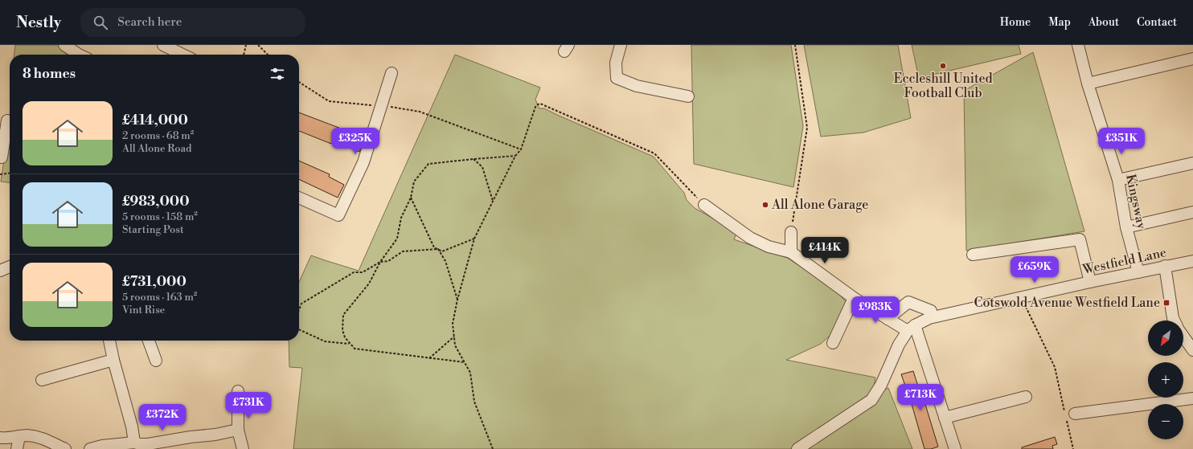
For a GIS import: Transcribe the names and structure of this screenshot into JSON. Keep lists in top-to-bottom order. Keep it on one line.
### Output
{"streets":{"street":["Kingsway","Westfield Lane"]},"crossings":[["Kingsway","Westfield Lane"]],"places":{"other":["Eccleshill United Football Club","All Alone Garage"],"transit":["Cotswold Avenue Westfield Lane"]},"north":"bottom left","page":{"header":"Nestly","search":"Search here","nav":["Home","Map","About","Contact"],"heading":"8 homes","list":[{"name":"£414,000","note":"2 rooms · 68 m² · All Alone Road"},{"name":"£983,000","note":"5 rooms · 158 m² · Starting Post"},{"name":"£731,000","note":"5 rooms · 163 m² · Vint Rise"}],"price":["£325K","£351K","£414K","£659K","£983K","£713K","£731K","£372K"],"map_buttons":["+","−"]}}
